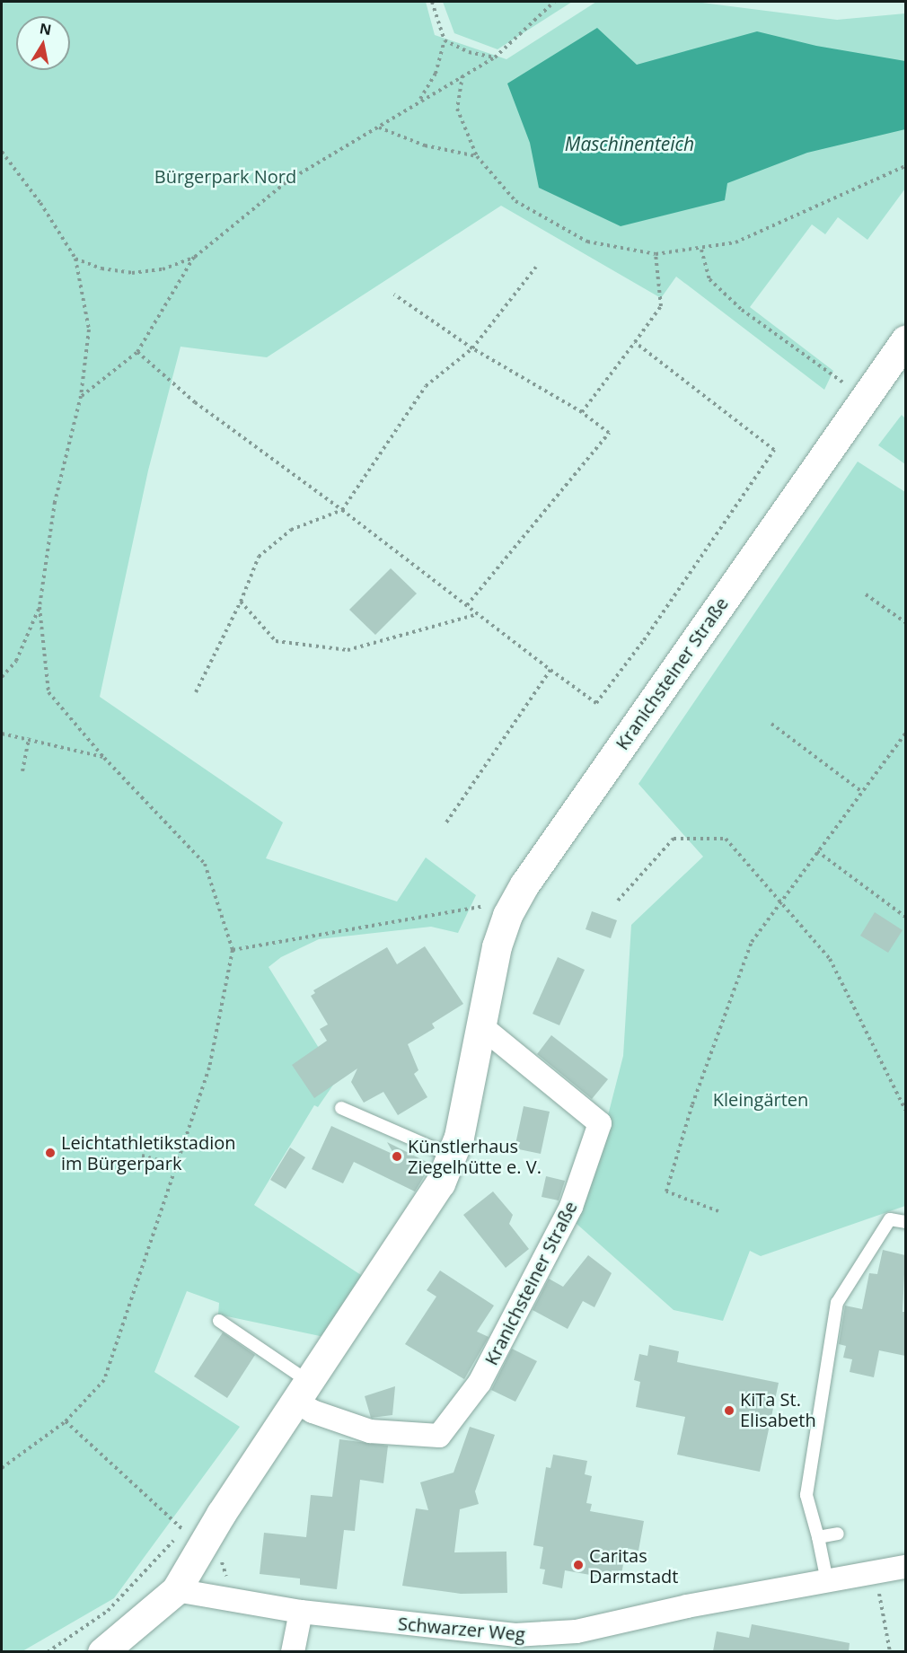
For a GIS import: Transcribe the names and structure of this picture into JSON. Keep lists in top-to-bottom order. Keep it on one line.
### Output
{"streets":{"main road":["Kranichsteiner Straße"],"street":["Schwarzer Weg"]},"crossings":[["Kranichsteiner Straße","Schwarzer Weg"]],"water":["Maschinenteich"],"parks":["Bürgerpark Nord","Kleingärten"],"places":["Leichtathletikstadion im Bürgerpark","Künstlerhaus Ziegelhütte e. V.","KiTa St. Elisabeth","Caritas Darmstadt"],"north":"top"}
